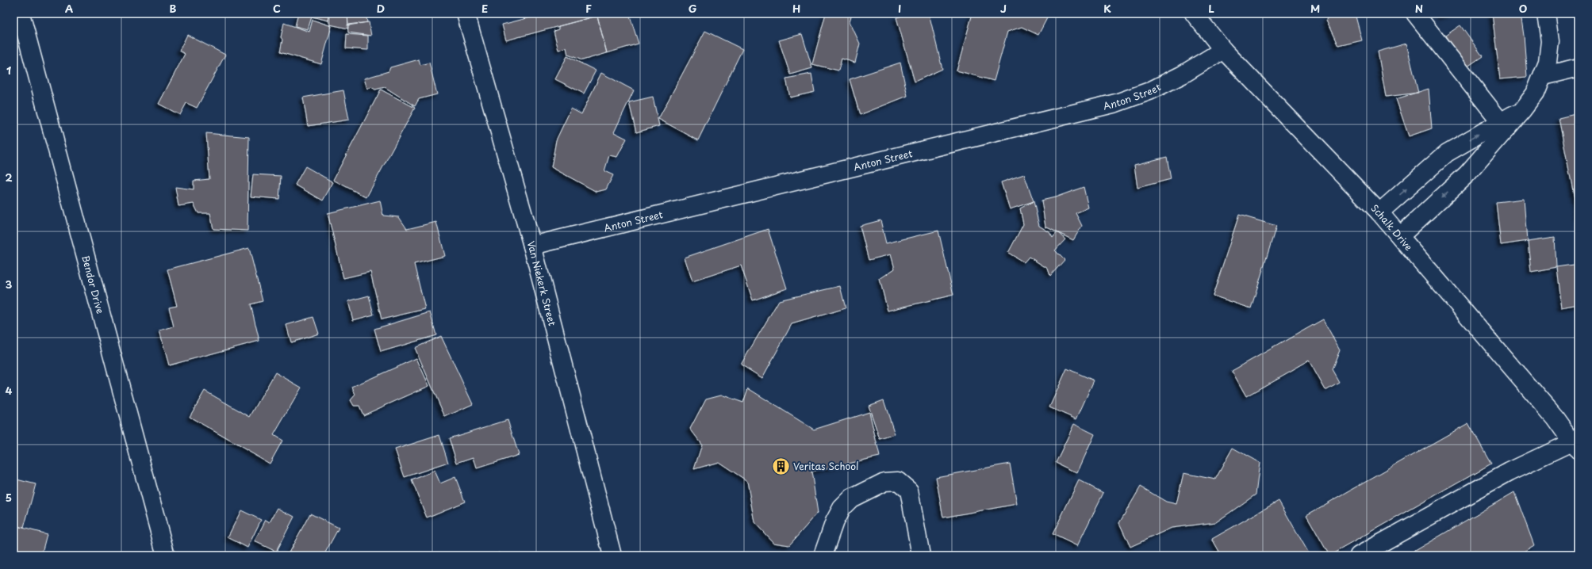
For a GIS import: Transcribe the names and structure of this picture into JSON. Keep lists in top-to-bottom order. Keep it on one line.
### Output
{"streets":{"street":["Anton Street","Schalk Drive","Van Niekerk Street","Bendor Drive"]},"crossings":[["Anton Street","Schalk Drive"],["Anton Street","Van Niekerk Street"]],"places":{"building":["Veritas School"]},"grid":{"columns":["A","B","C","D","E","F","G","H","I","J","K","L","M","N","O"],"rows":["1","2","3","4","5"]}}
